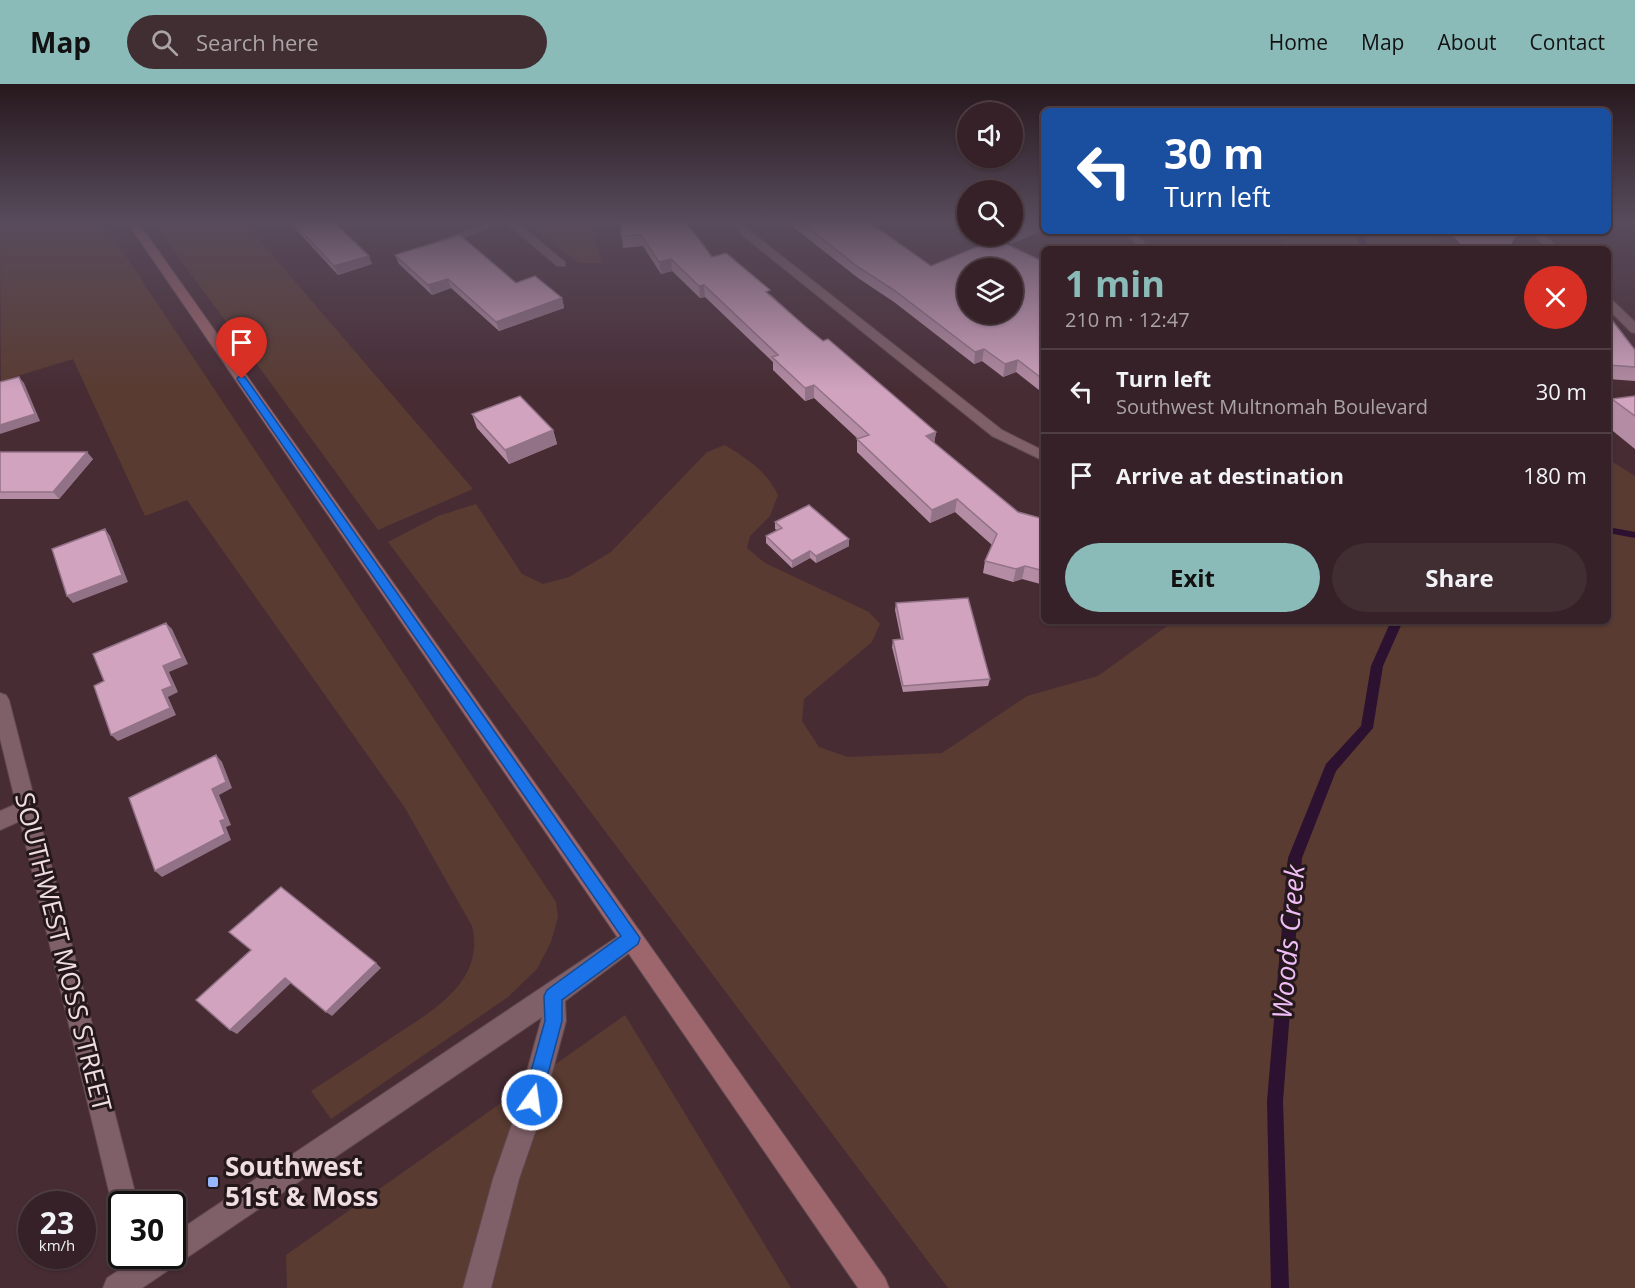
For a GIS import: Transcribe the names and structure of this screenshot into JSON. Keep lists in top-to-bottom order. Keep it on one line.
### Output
{"streets":{"street":["SOUTHWEST MOSS STREET"]},"water":["Woods Creek"],"places":{"transit":["Southwest 51st & Moss"]},"page":{"header":"Map","search":"Search here","nav":["Home","Map","About","Contact"],"turn":["30 m","Turn left"],"heading":["1 min","210 m · 12:47"],"list":[{"name":"Turn left","note":"Southwest Multnomah Boulevard","value":"30 m"},{"name":"Arrive at destination","value":"180 m"}],"buttons":["Exit","Share"],"speed":"23 km/h","limit":"30"}}
